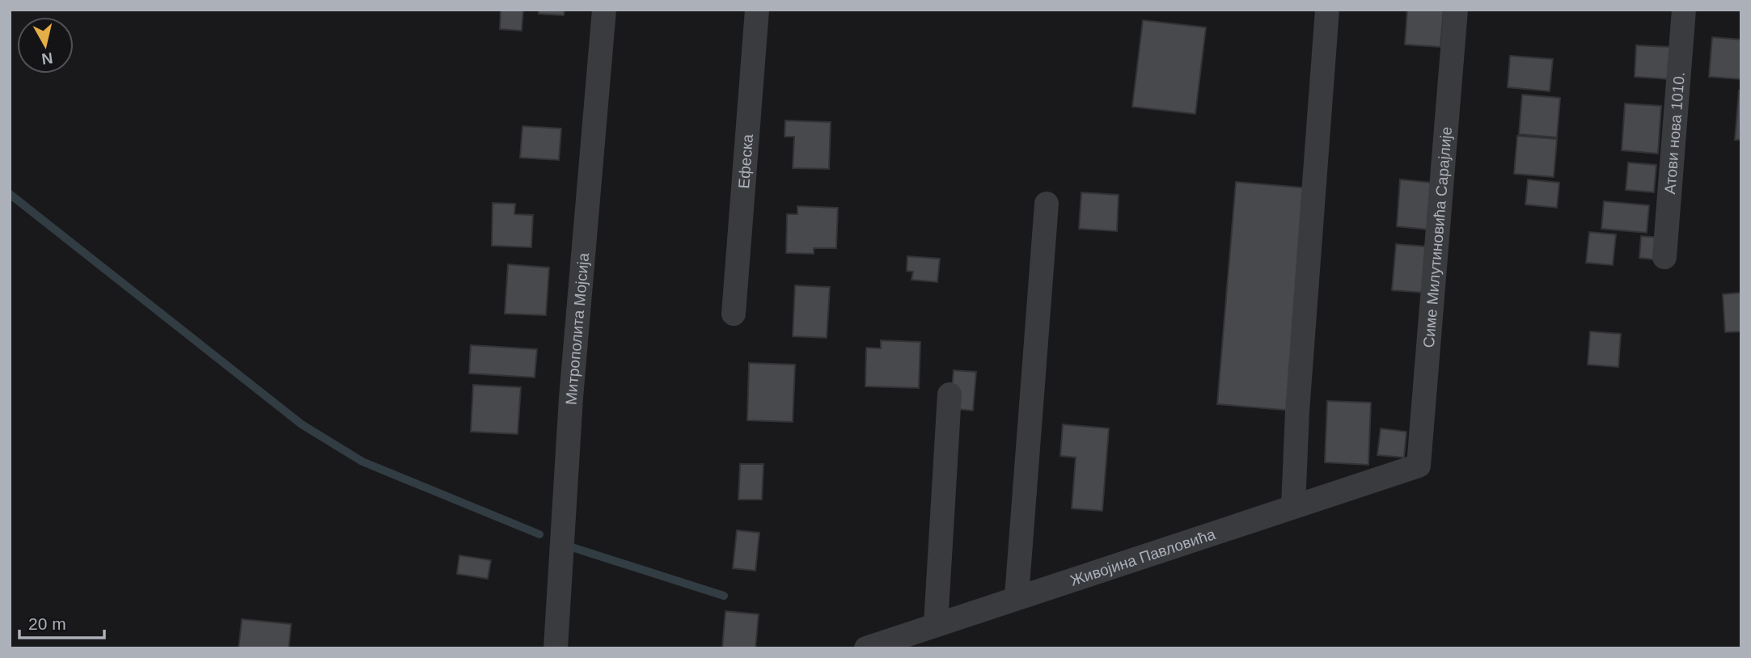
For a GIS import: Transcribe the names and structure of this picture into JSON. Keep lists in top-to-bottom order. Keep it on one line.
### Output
{"streets":{"street":["Атови нова 1010.","Ефеска","Симе Милутиновића Сарајлије","Митрополита Мојсија","Живојина Павловића"]},"crossings":[["Симе Милутиновића Сарајлије","Живојина Павловића"]],"scale_bar":"20 m","north":"bottom"}
